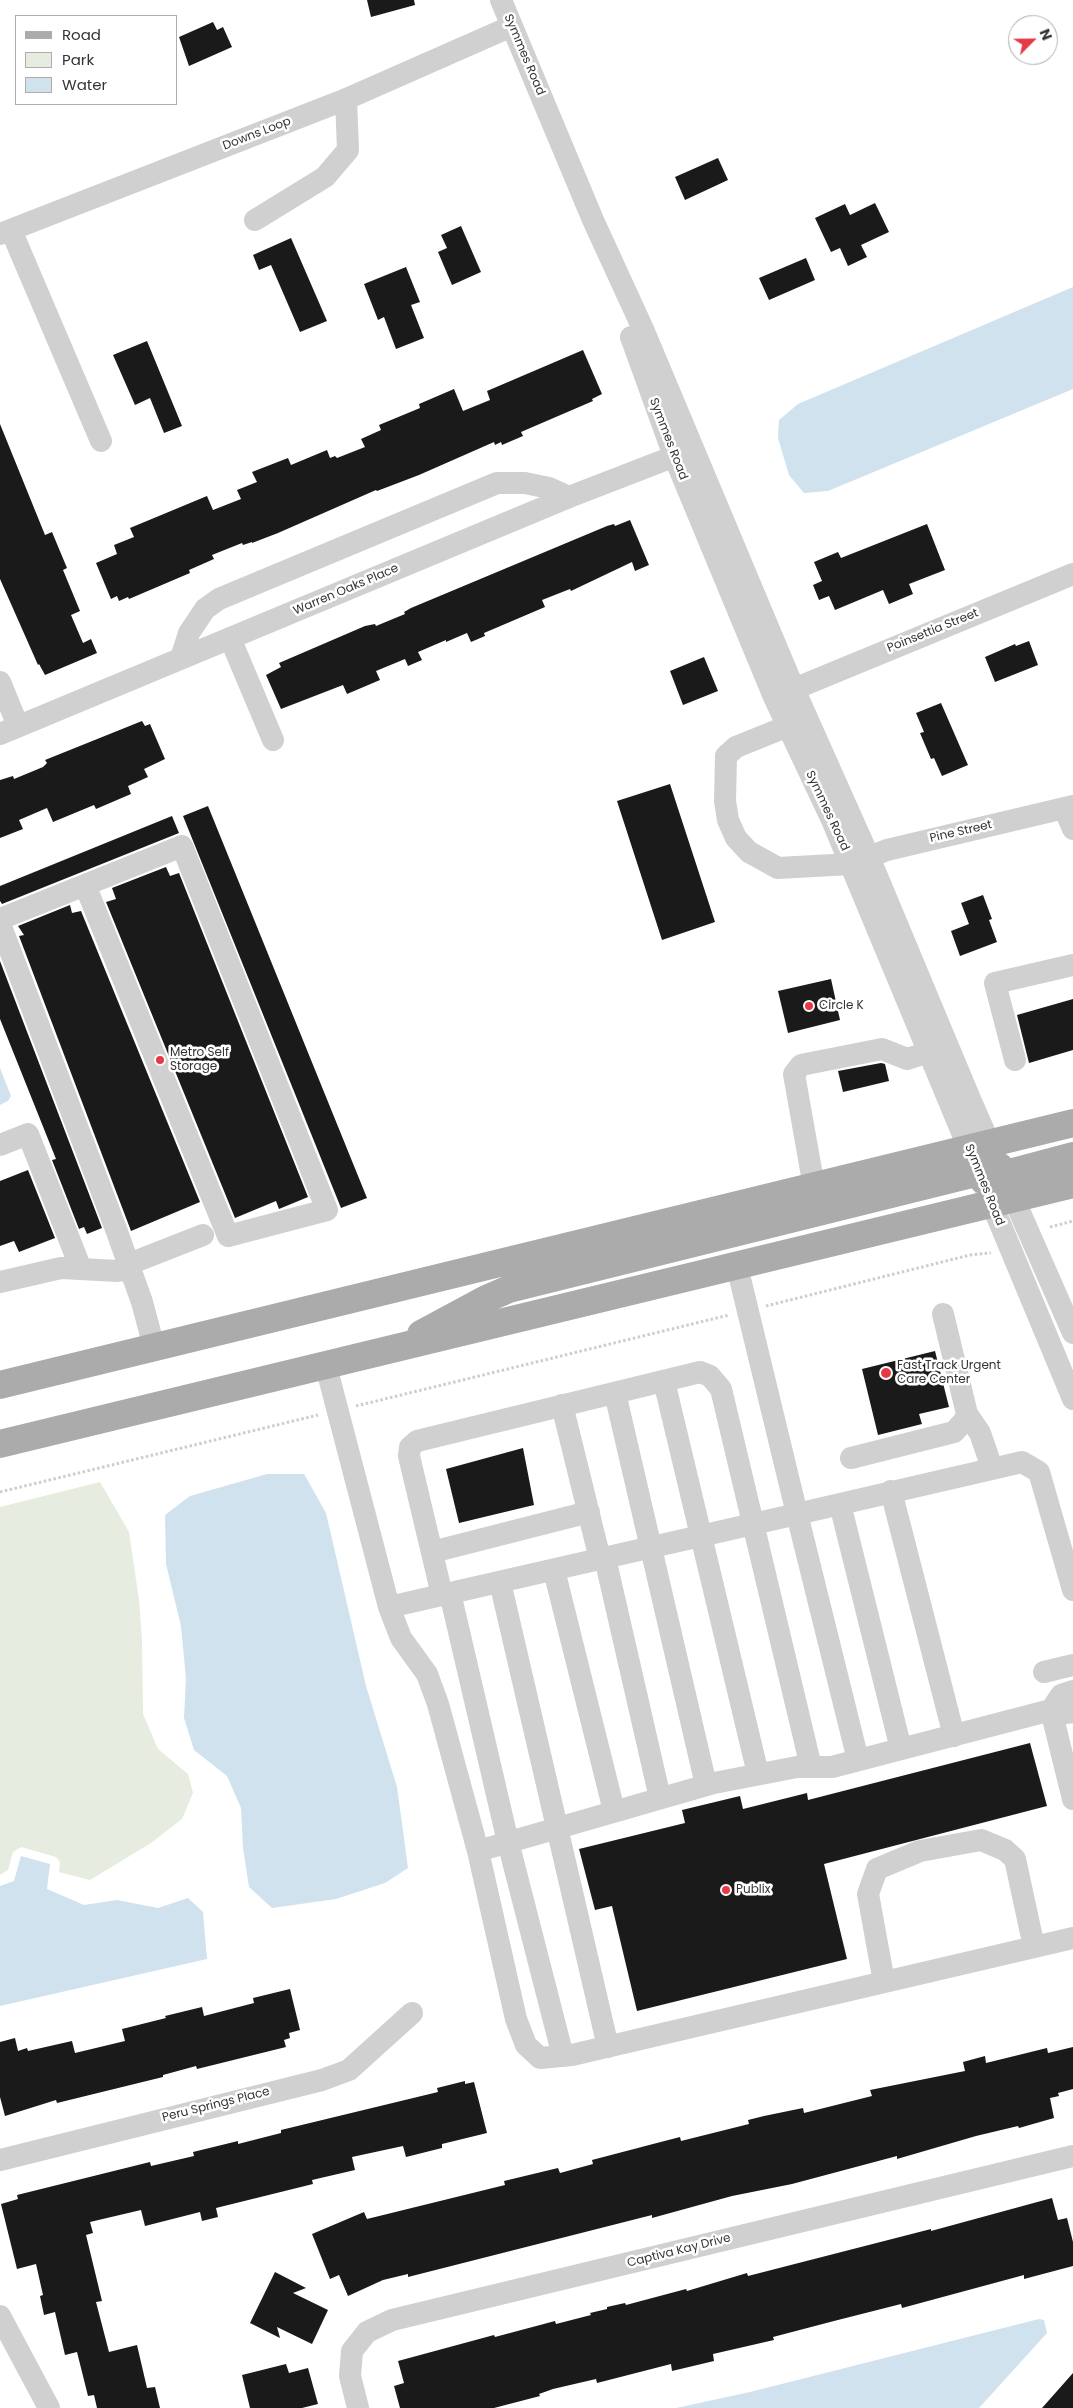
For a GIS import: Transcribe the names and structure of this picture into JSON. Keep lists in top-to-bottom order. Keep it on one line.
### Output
{"streets":{"street":["Symmes Road","Downs Loop","Warren Oaks Place","Poinsettia Street","Pine Street","Peru Springs Place","Captiva Kay Drive"]},"crossings":[["Symmes Road","Downs Loop"],["Symmes Road","Warren Oaks Place"],["Symmes Road","Poinsettia Street"],["Symmes Road","Pine Street"]],"places":["Circle K","Metro Self Storage","Fast Track Urgent Care Center","Publix"],"legend":["Road","Park","Water"],"north":"top right"}
